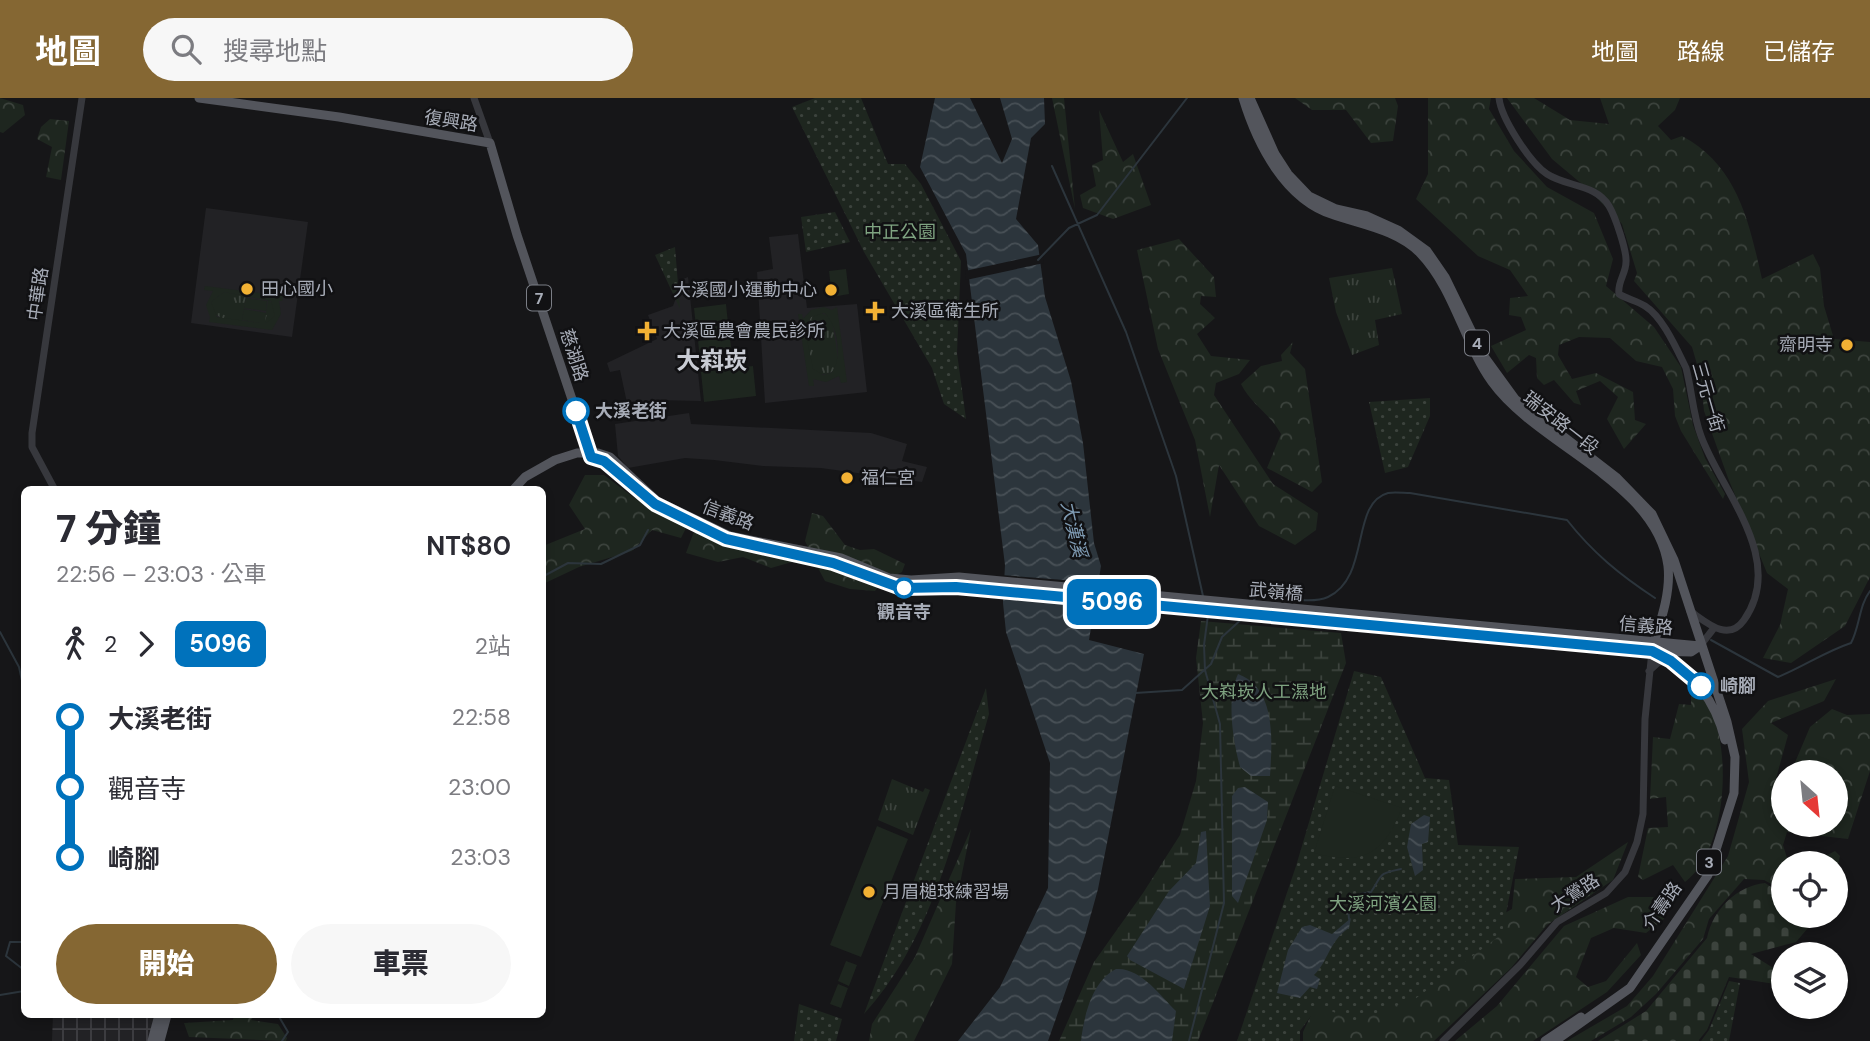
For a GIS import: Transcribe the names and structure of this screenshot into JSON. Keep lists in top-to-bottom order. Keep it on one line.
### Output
{"streets":{"main road":["復興路","7","4","慈湖路","瑞安路一段","信義路","武嶺橋","3","介壽路"],"street":["中華路","三元一街","大鶯路"]},"crossings":[["復興路","慈湖路"],["慈湖路","信義路"],["瑞安路一段","信義路"],["瑞安路一段","大鶯路"],["瑞安路一段","介壽路"],["信義路","武嶺橋"],["信義路","大鶯路"],["信義路","介壽路"],["大鶯路","介壽路"]],"districts":["大嵙崁"],"water":["大漢溪"],"parks":["中正公園","大嵙崁人工濕地","大溪河濱公園"],"places":{"other":["田心國小","大溪國小運動中心","齋明寺","大溪老街","福仁宮","觀音寺","崎腳","月眉槌球練習場"],"health":["大溪區衛生所","大溪區農會農民診所"]},"lines":["bus line 5096"],"north":"bottom right","page":{"header":"地圖","search":"搜尋地點","nav":["地圖","路線","已儲存"],"on_map":"5096","heading":["7 分鐘","22:56 – 23:03 · 公車","NT$80"],"legs":["2","5096","2站"],"list":[{"name":"大溪老街","value":"22:58"},{"name":"觀音寺","value":"23:00"},{"name":"崎腳","value":"23:03"}],"buttons":["開始","車票"]}}
